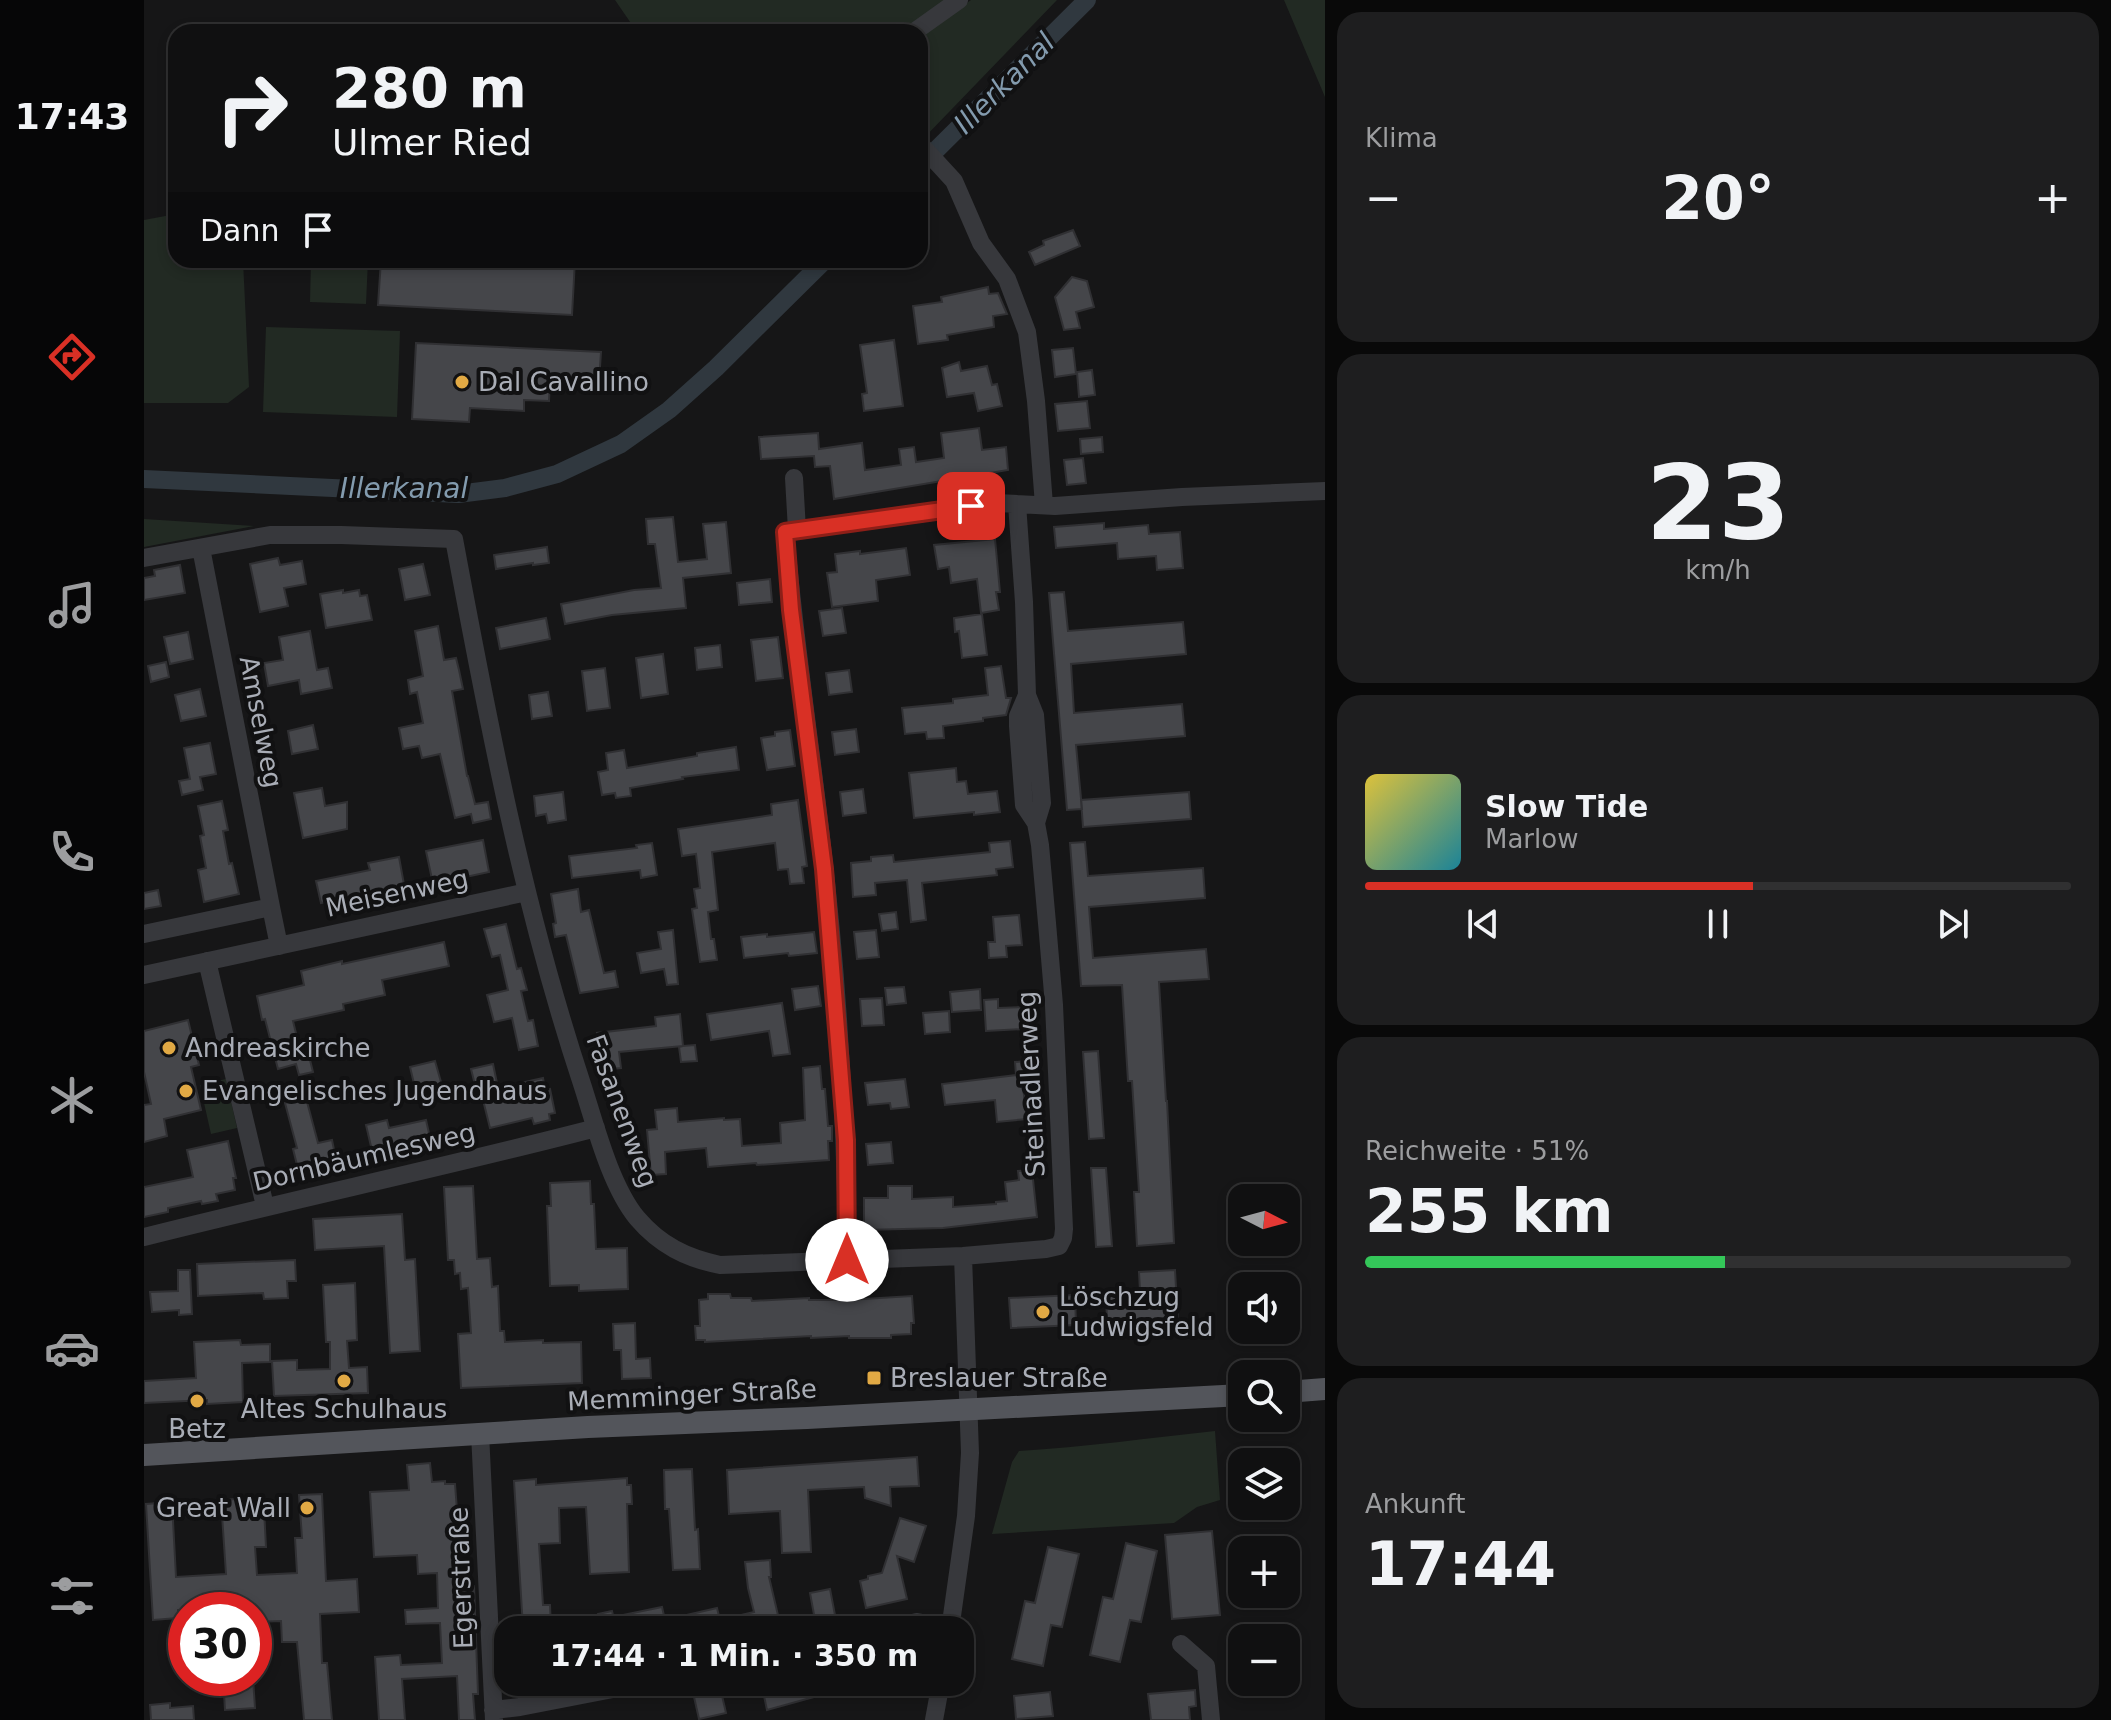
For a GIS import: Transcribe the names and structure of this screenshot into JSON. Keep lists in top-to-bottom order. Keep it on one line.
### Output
{"streets":{"main road":["Memminger Straße"],"street":["Amselweg","Meisenweg","Steinadlerweg","Fasanenweg","Dornbäumlesweg","Egerstraße"]},"crossings":[["Amselweg","Fasanenweg"],["Meisenweg","Fasanenweg"],["Steinadlerweg","Fasanenweg"],["Fasanenweg","Dornbäumlesweg"],["Memminger Straße","Egerstraße"]],"water":["Illerkanal"],"places":{"other":["Dal Cavallino","Andreaskirche","Evangelisches Jugendhaus","Löschzug Ludwigsfeld","Altes Schulhaus","Betz","Great Wall"],"transit":["Breslauer Straße"]},"north":"right","page":{"tabs":"17:43","tile":["Klima",["23","km/h"],["Reichweite · 51%","255 km"],["Ankunft","17:44"]],"turn":["280 m","Ulmer Ried"],"heat":["−","20°","+"],"then":"Dann","song":["Slow Tide","Marlow"],"map_buttons":["+","−"],"limit":"30","trip":"17:44 · 1 Min. · 350 m"}}
